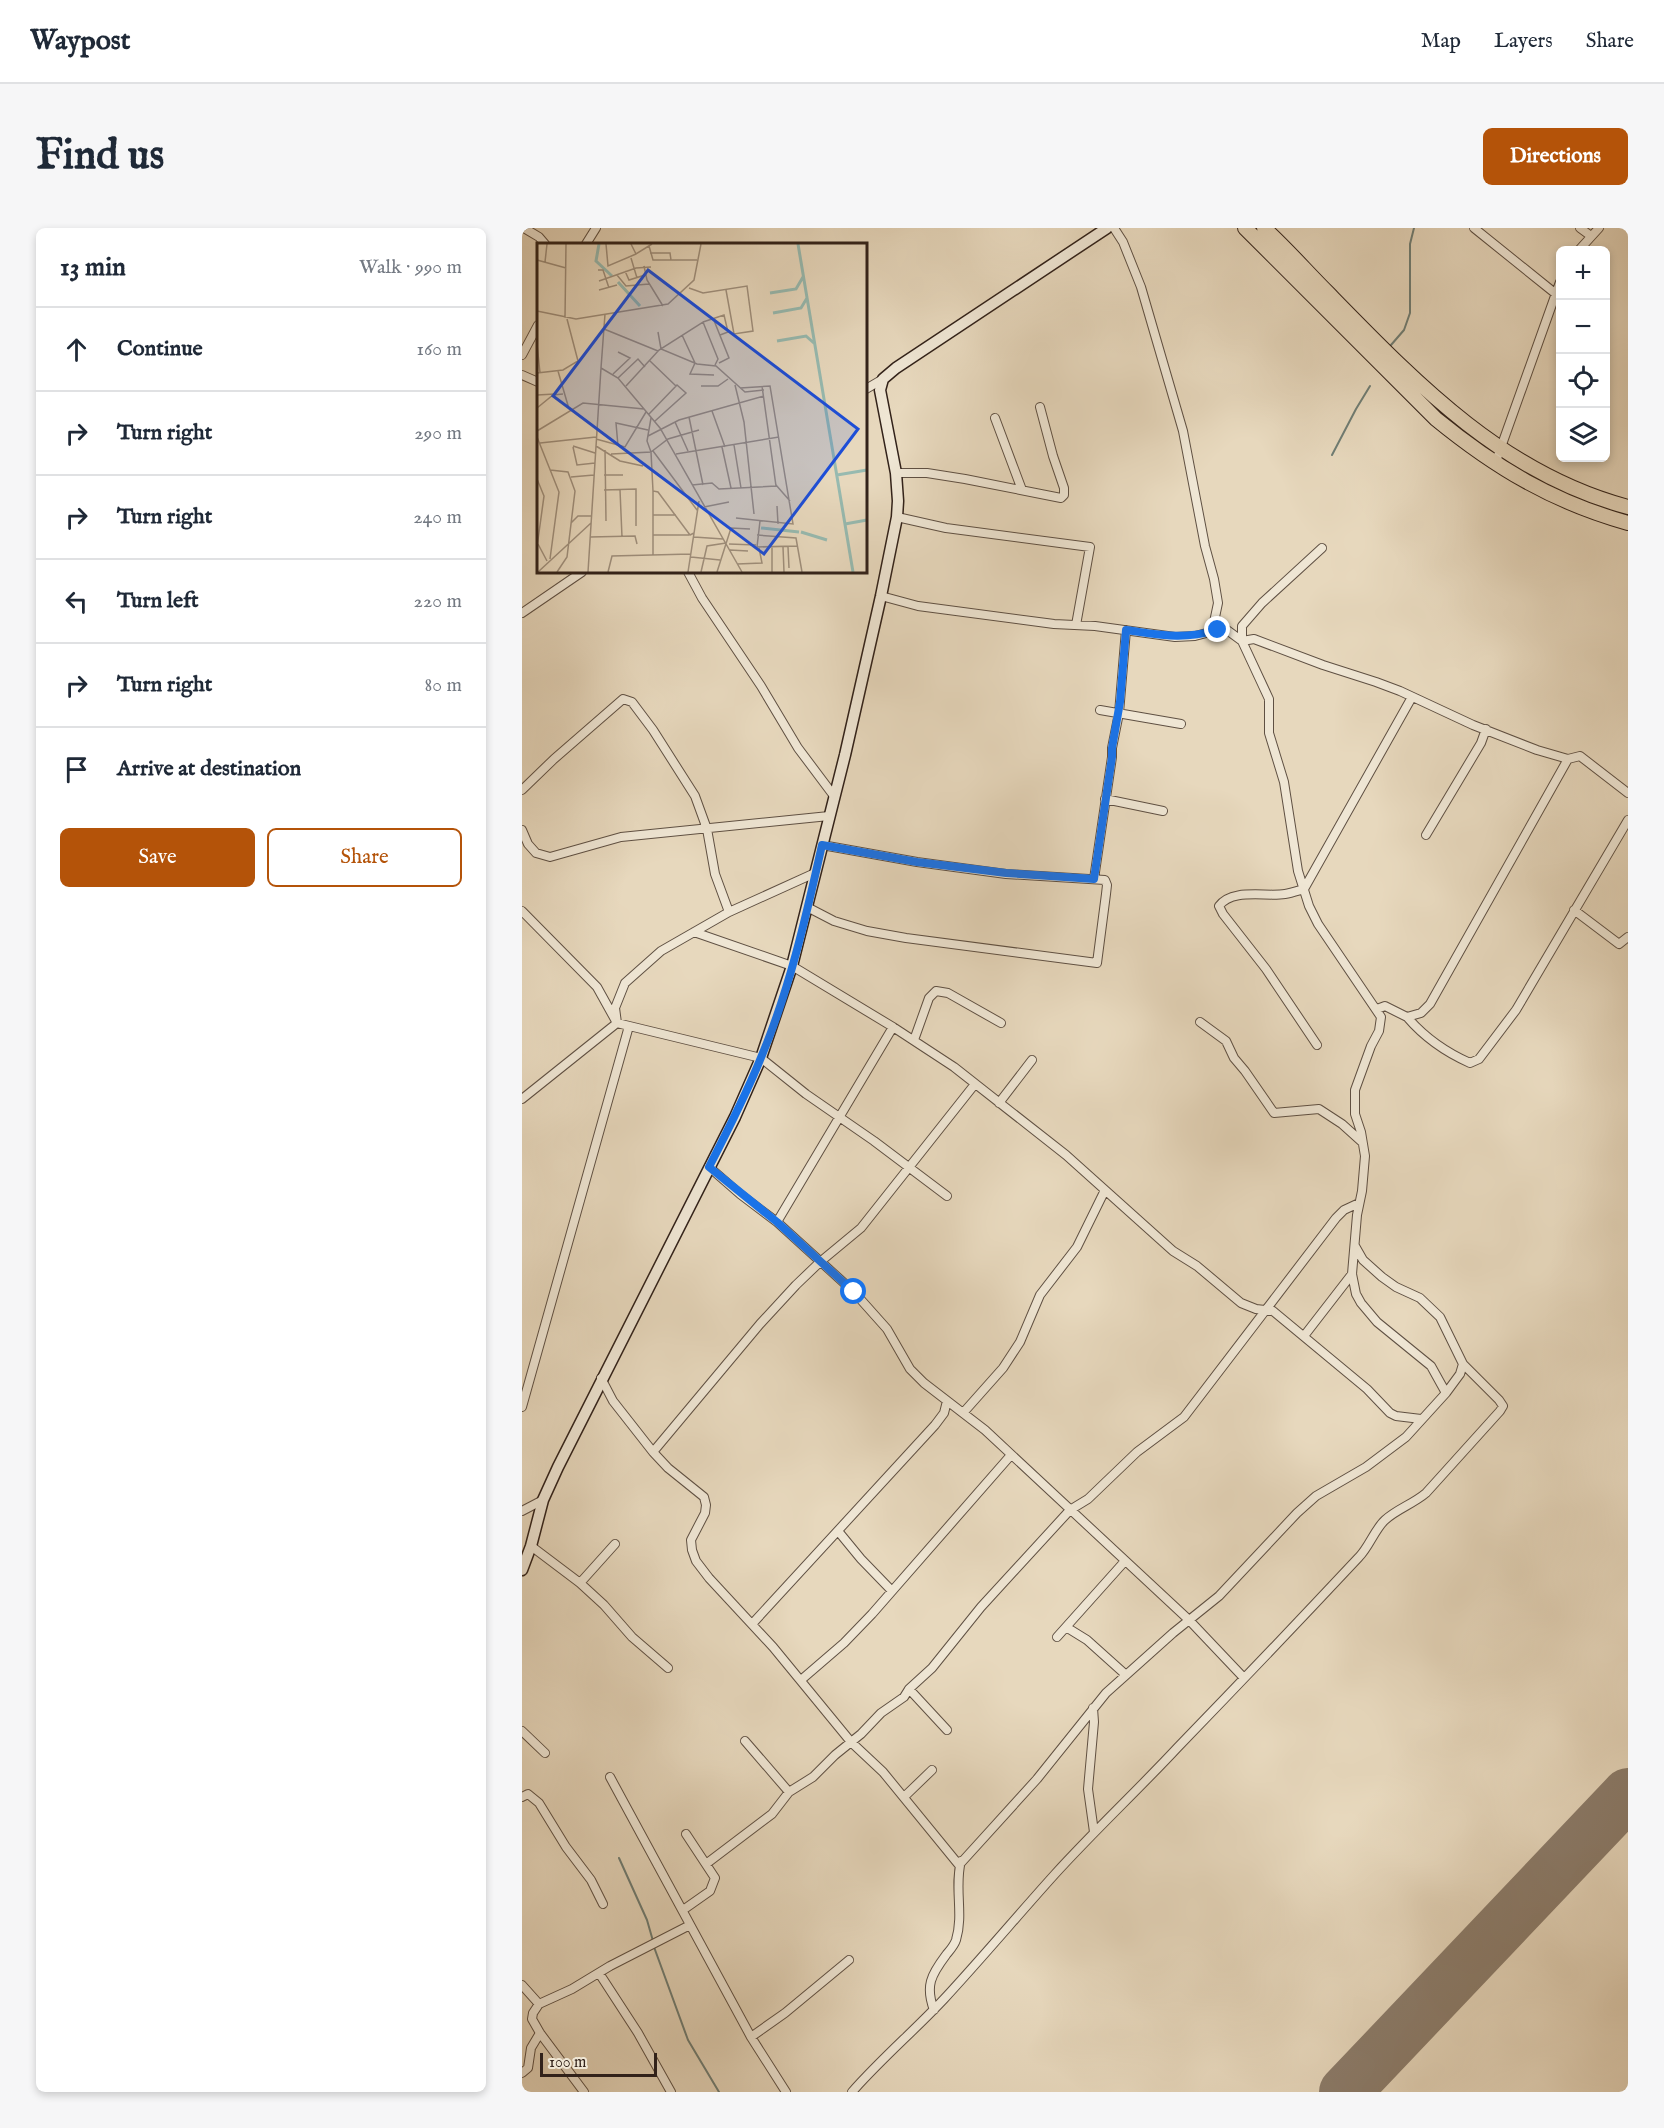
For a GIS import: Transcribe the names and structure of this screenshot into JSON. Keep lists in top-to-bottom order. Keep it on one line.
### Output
{"scale_bar":"100 m","page":{"header":"Waypost","nav":["Map","Layers","Share"],"buttons":["Directions",["Save","Share"]],"title":"Find us","heading":["13 min","Walk · 990 m"],"map_buttons":["+","−"],"list":[["Continue","160 m"],["Turn right","290 m"],["Turn right","240 m"],["Turn left","220 m"],["Turn right","80 m"],"Arrive at destination"],"scale":"100 m"}}
